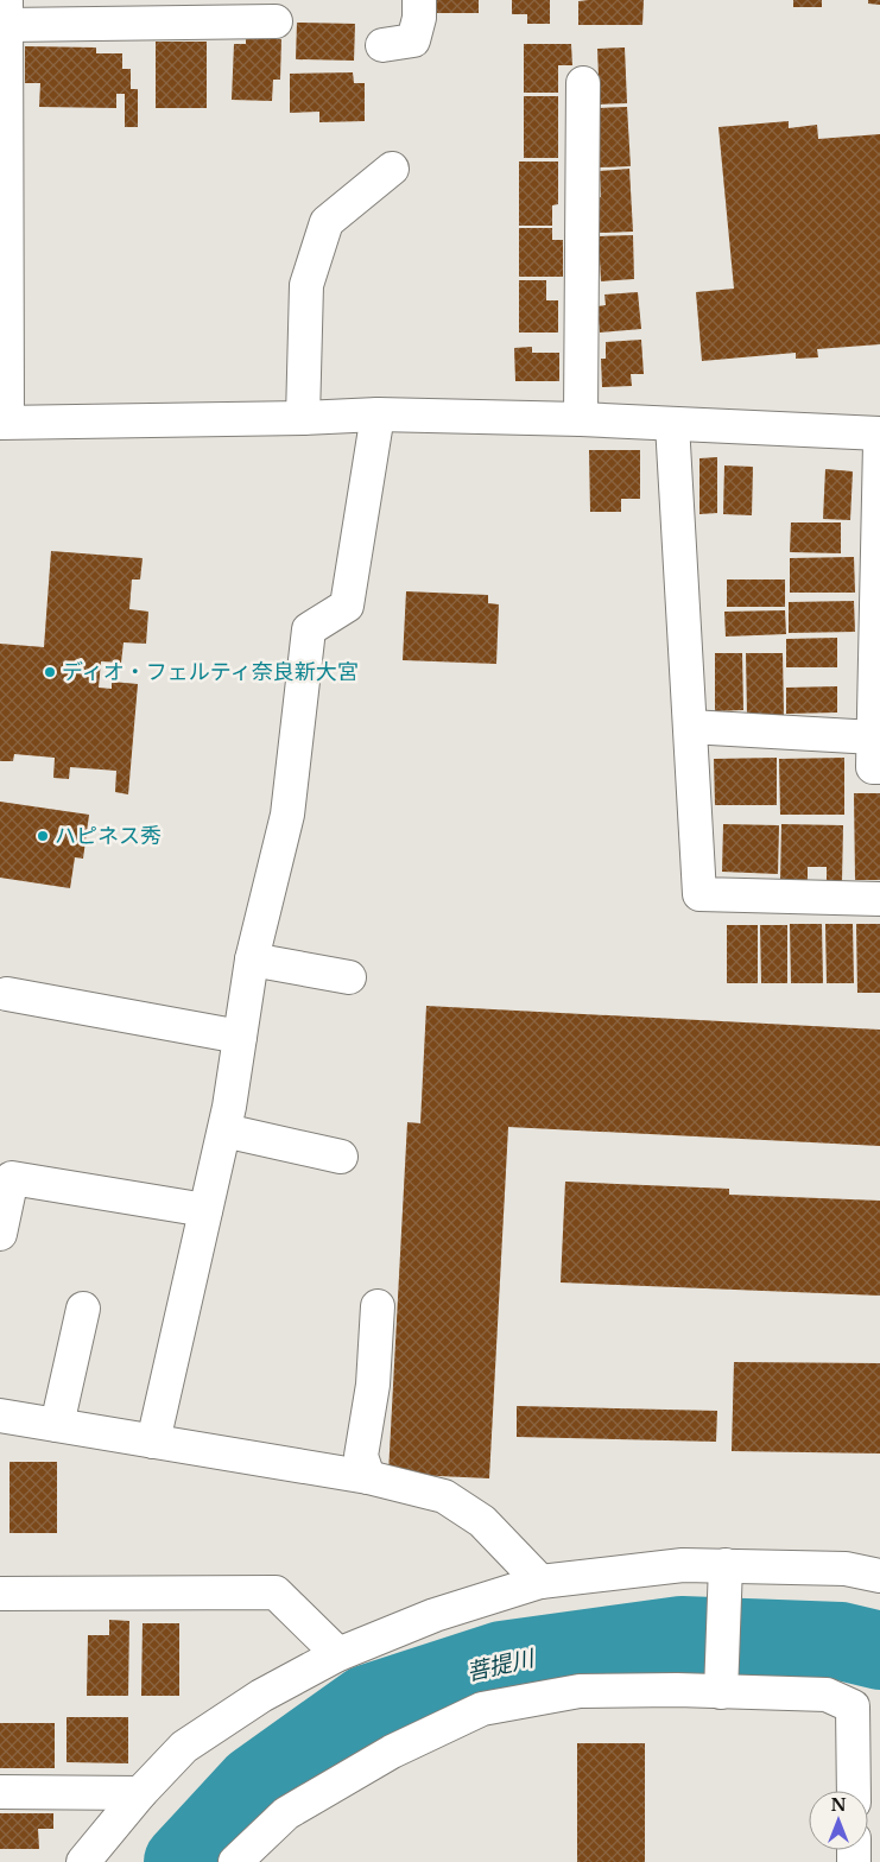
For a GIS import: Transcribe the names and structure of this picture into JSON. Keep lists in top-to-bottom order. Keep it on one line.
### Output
{"water":["菩提川"],"places":["ディオ・フェルティ奈良新大宮","ハピネス秀"],"north":"top"}
